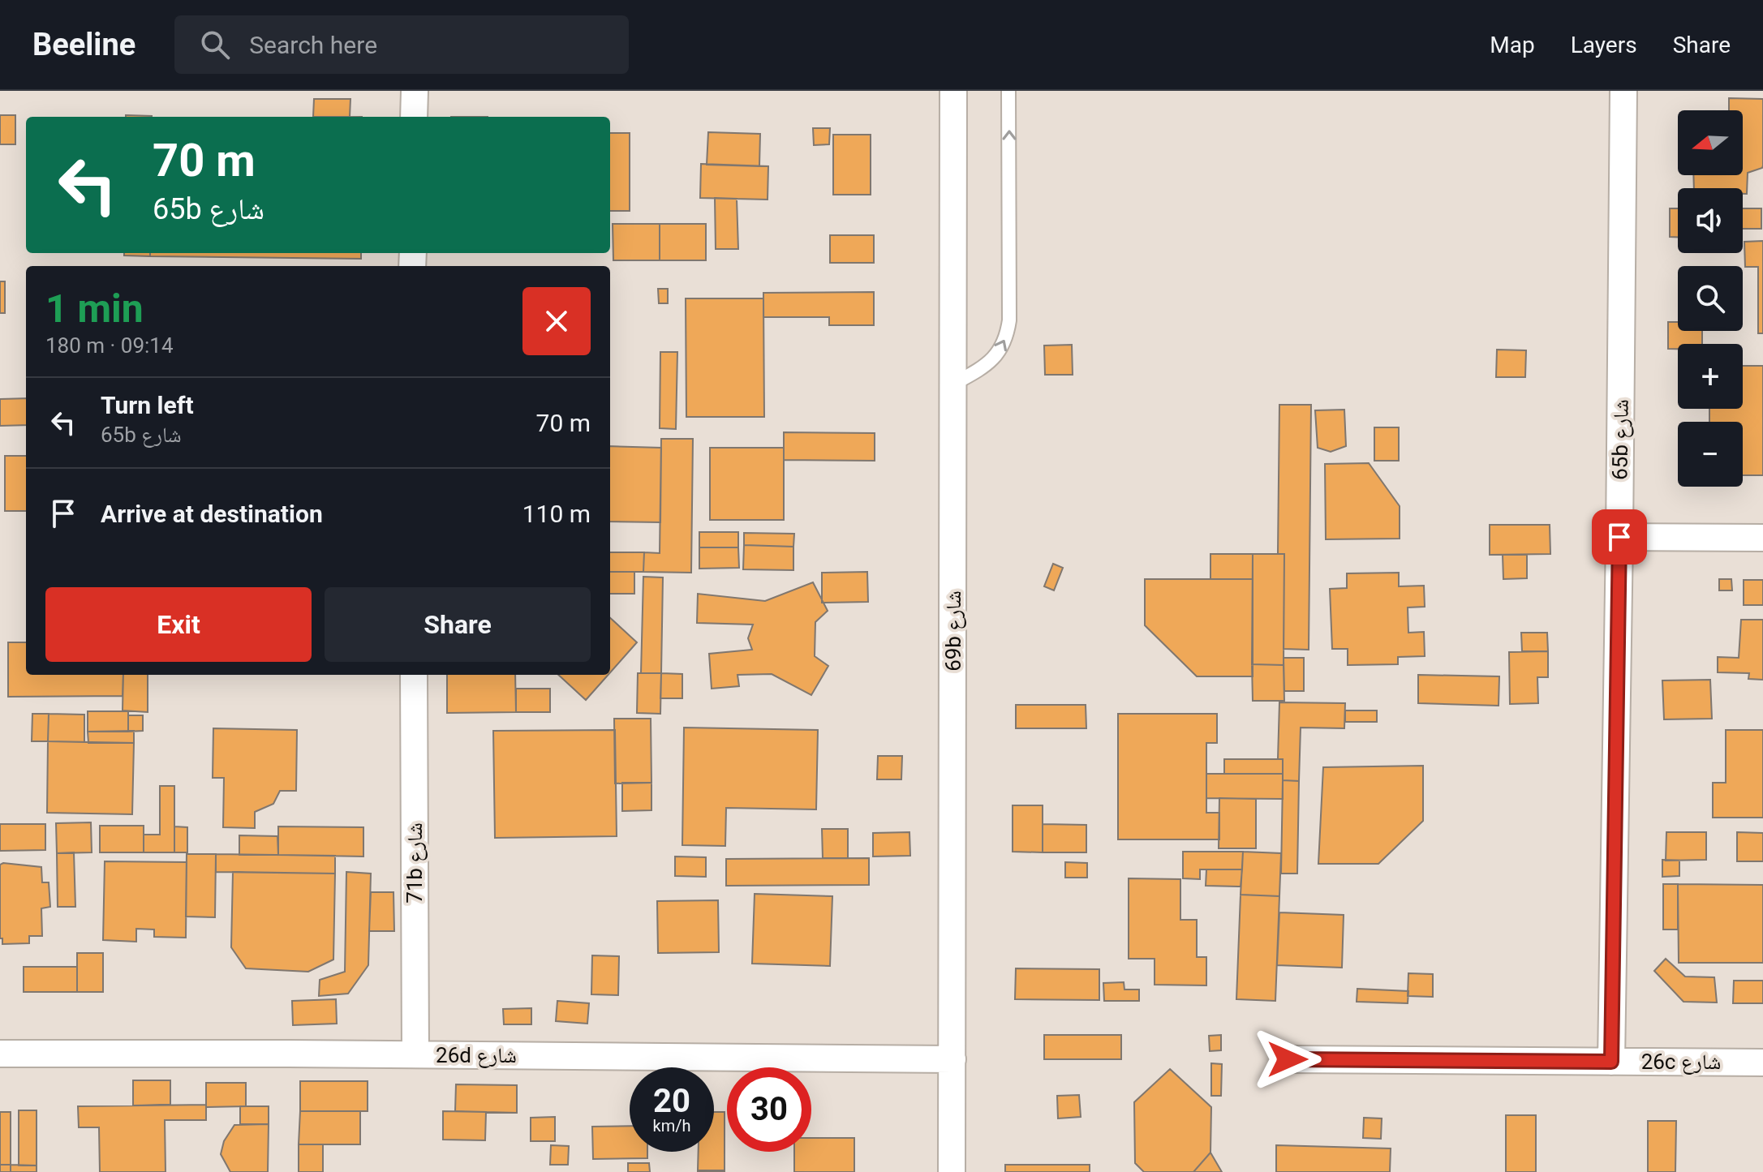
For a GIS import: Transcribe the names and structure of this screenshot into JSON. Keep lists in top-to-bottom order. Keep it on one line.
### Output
{"streets":{"street":["65b شارع","69b شارع","71b شارع","26d شارع","26c شارع"]},"crossings":[["65b شارع","26c شارع"],["69b شارع","26d شارع"],["71b شارع","26d شارع"]],"north":"left","page":{"header":"Beeline","search":"Search here","nav":["Map","Layers","Share"],"map_buttons":["+","−"],"turn":["70 m","65b شارع"],"heading":["1 min","180 m · 09:14"],"list":[{"name":"Turn left","note":"65b شارع","value":"70 m"},{"name":"Arrive at destination","value":"110 m"}],"buttons":["Exit","Share"],"speed":"20 km/h","limit":"30"}}
